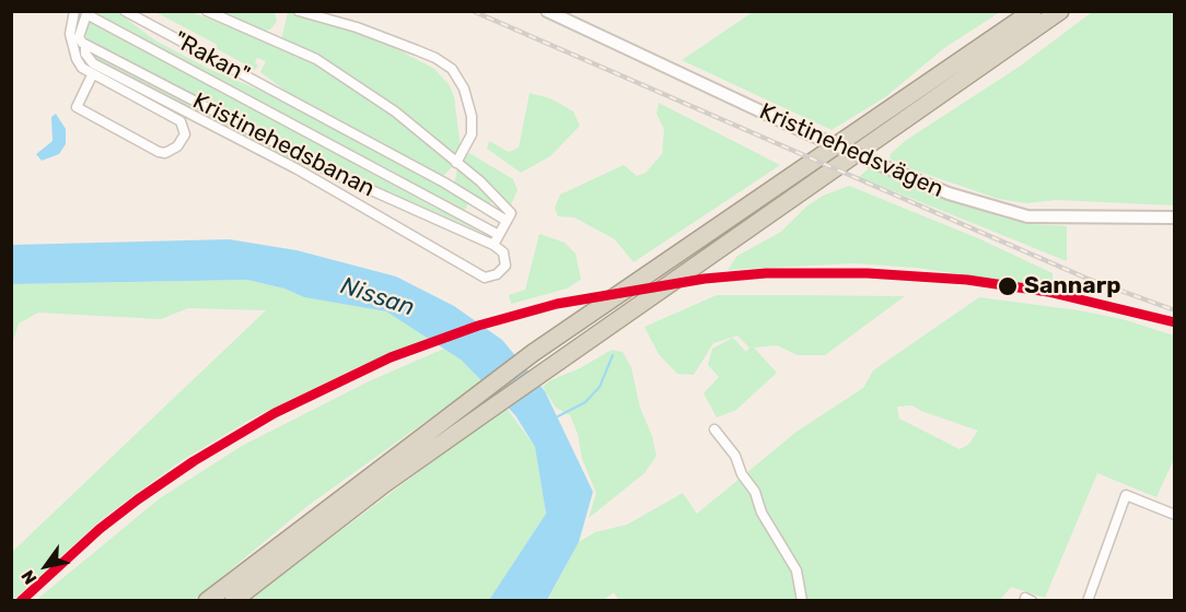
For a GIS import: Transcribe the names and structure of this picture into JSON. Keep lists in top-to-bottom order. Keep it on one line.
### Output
{"streets":{"street":["\"Rakan\"","Kristinehedsbanan","Kristinehedsvägen"]},"crossings":[["\"Rakan\"","Kristinehedsbanan"]],"water":["Nissan"],"places":["Sannarp"],"north":"bottom left"}
